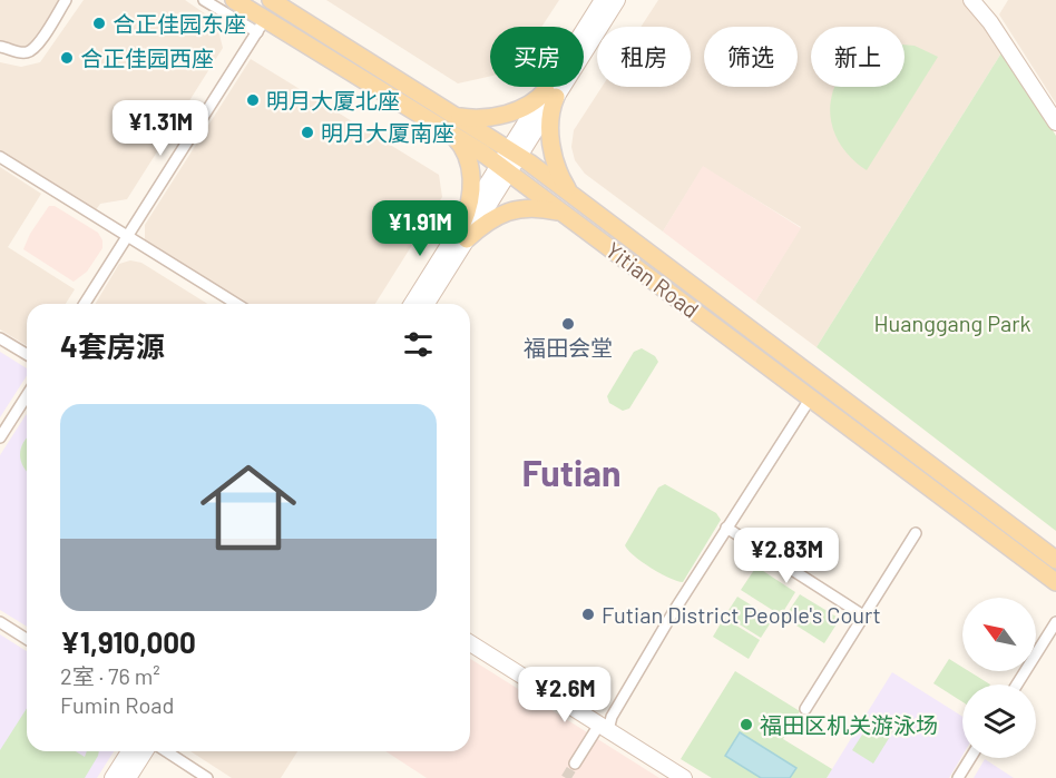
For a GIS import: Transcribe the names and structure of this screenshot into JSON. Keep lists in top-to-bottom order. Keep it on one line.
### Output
{"streets":{"main road":["Yitian Road"]},"districts":["Futian"],"parks":["Huanggang Park"],"places":["合正佳园东座","合正佳园西座","明月大厦北座","明月大厦南座","福田会堂","Futian District People's Court","福田区机关游泳场"],"north":"top left","page":{"chip":["买房","租房","筛选","新上"],"price":["¥1.31M","¥1.91M","¥2.83M","¥2.6M"],"heading":"4套房源","list":[{"name":"¥1,910,000","note":"2室 · 76 m² · Fumin Road"}]}}
